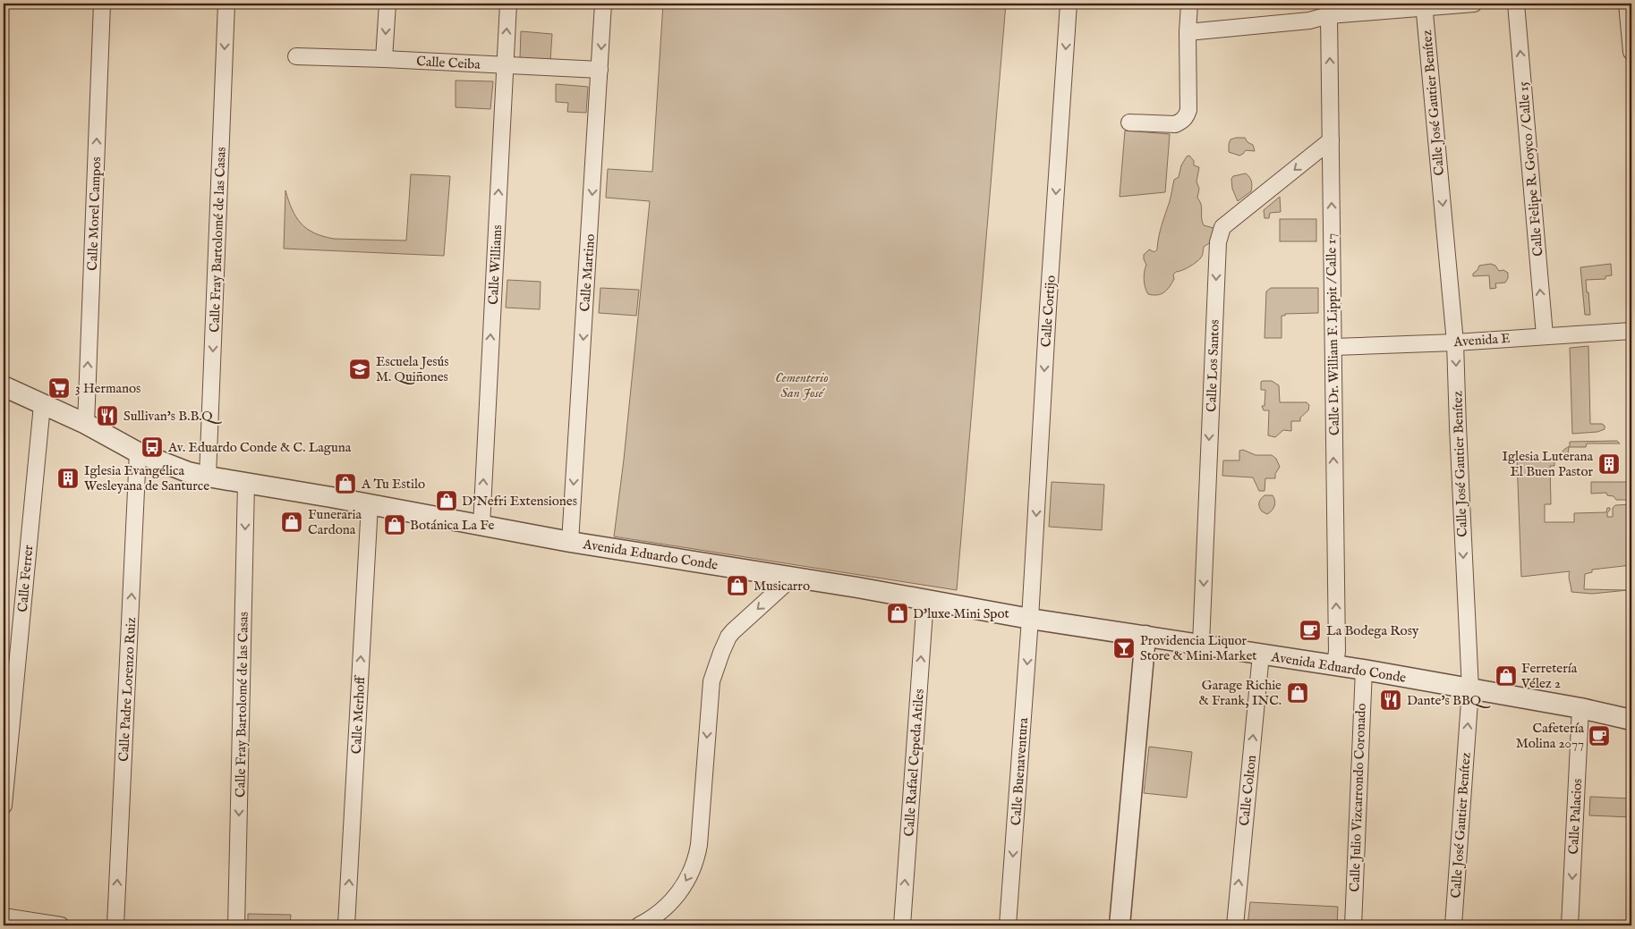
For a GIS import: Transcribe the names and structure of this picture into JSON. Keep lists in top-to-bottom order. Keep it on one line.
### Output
{"streets":{"street":["Calle Ceiba","Calle José Gautier Benítez","Calle Felipe R. Goyco / Calle 15","Calle Morel Campos","Calle Fray Bartolomé de las Casas","Calle Williams","Calle Martino","Calle Cortijo","Calle Dr. William F. Lippit / Calle 17","Avenida E","Calle Los Santos","Avenida Eduardo Conde","Calle Ferrer","Calle Padre Lorenzo Ruiz","Calle Merhoff","Calle Rafael Cepeda Atiles","Calle Buenaventura","Calle Colton","Calle Julio Vizcarrondo Coronado","Calle Palacios"]},"crossings":[["Calle Ceiba","Calle Williams"],["Calle Ceiba","Calle Martino"],["Calle José Gautier Benítez","Avenida E"],["Calle José Gautier Benítez","Avenida Eduardo Conde"],["Calle Felipe R. Goyco / Calle 15","Avenida E"],["Calle Morel Campos","Avenida Eduardo Conde"],["Calle Fray Bartolomé de las Casas","Avenida Eduardo Conde"],["Calle Williams","Avenida Eduardo Conde"],["Calle Martino","Avenida Eduardo Conde"],["Calle Cortijo","Avenida Eduardo Conde"],["Calle Cortijo","Calle Buenaventura"],["Calle Dr. William F. Lippit / Calle 17","Avenida E"],["Calle Dr. William F. Lippit / Calle 17","Calle Los Santos"],["Calle Dr. William F. Lippit / Calle 17","Avenida Eduardo Conde"],["Calle Los Santos","Avenida Eduardo Conde"],["Avenida Eduardo Conde","Calle Ferrer"],["Avenida Eduardo Conde","Calle Padre Lorenzo Ruiz"],["Avenida Eduardo Conde","Calle Merhoff"],["Avenida Eduardo Conde","Calle Rafael Cepeda Atiles"],["Avenida Eduardo Conde","Calle Buenaventura"],["Avenida Eduardo Conde","Calle Colton"],["Avenida Eduardo Conde","Calle Julio Vizcarrondo Coronado"],["Avenida Eduardo Conde","Calle Palacios"]],"one_way":["Calle Felipe R. Goyco / Calle 15","Calle Morel Campos","Calle Fray Bartolomé de las Casas","Calle Williams","Calle Martino","Calle Cortijo","Calle Dr. William F. Lippit / Calle 17","Calle Los Santos","Calle Padre Lorenzo Ruiz","Calle Merhoff","Calle Rafael Cepeda Atiles","Calle Palacios"],"parks":["Cementerio San José"],"places":{"school or university":["Escuela Jesús M. Quiñones"],"supermarket":["3 Hermanos"],"restaurant":["Sullivan's B.B.Q","Dante's BBQ"],"bus stop":["Av. Eduardo Conde & C. Laguna"],"building":["Iglesia Luterana El Buen Pastor","Iglesia Evangélica Wesleyana de Santurce"],"shop":["A Tu Estilo","D'Nefri Extensiones","Funeraria Cardona","Botánica La Fe","Musicarro","D'luxe Mini Spot","Ferretería Vélez 2","Garage Richie & Frank, INC."],"cafe":["La Bodega Rosy","Cafetería Molina 2077"],"bar":["Providencia Liquor Store & Mini Market"]}}
